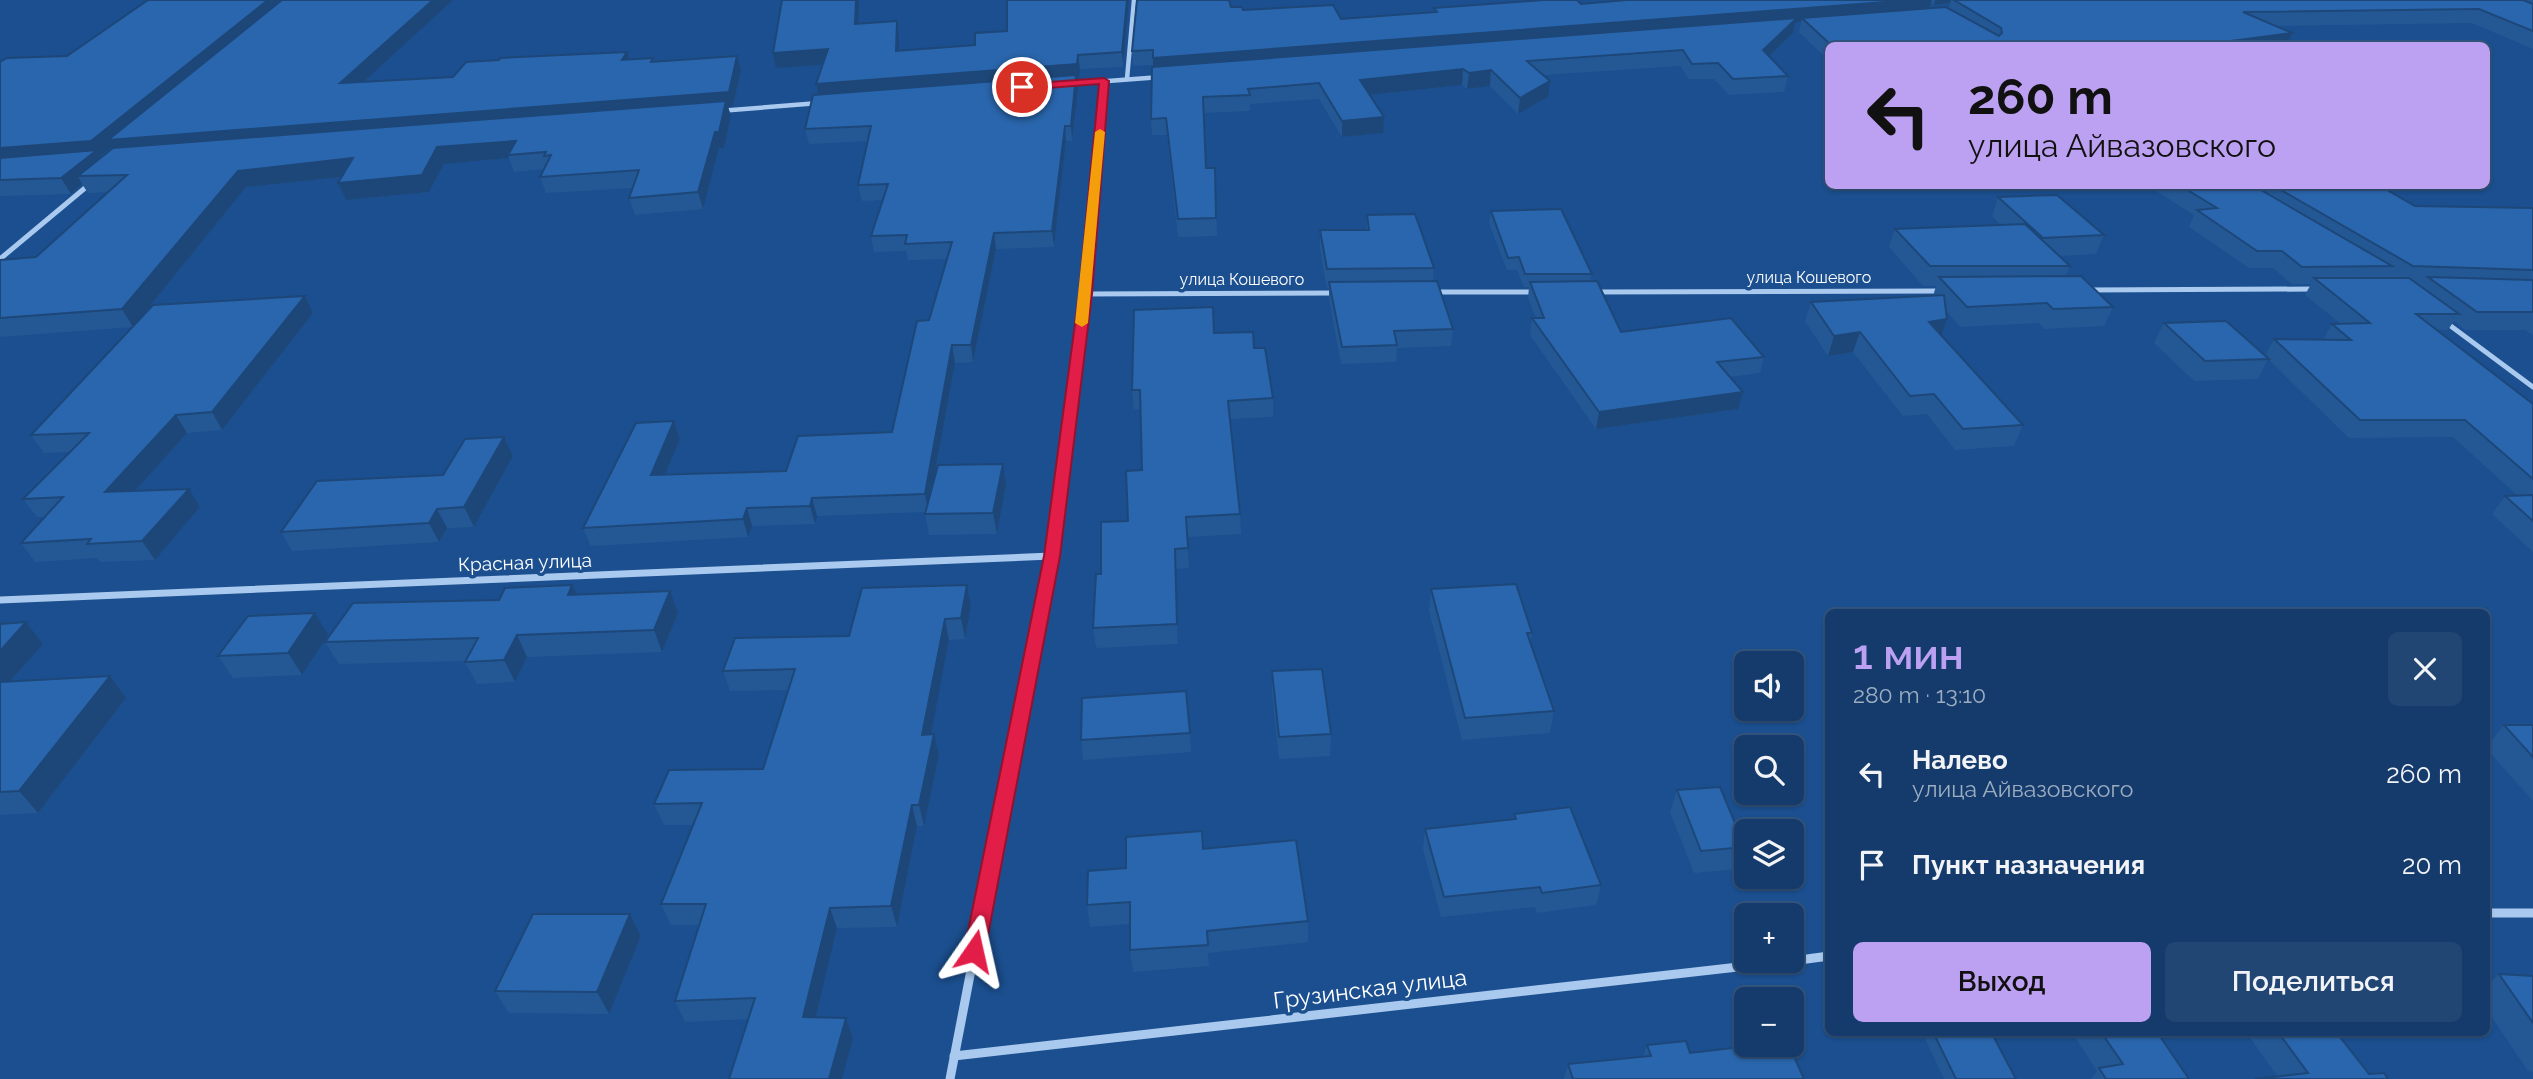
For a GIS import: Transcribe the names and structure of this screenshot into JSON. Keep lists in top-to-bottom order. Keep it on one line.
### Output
{"streets":{"street":["улица Кошевого","Красная улица","Грузинская улица"]},"page":{"turn":["260 m","улица Айвазовского"],"heading":["1 мин","280 m · 13:10"],"map_buttons":["+","−"],"list":[{"name":"Налево","note":"улица Айвазовского","value":"260 m"},{"name":"Пункт назначения","value":"20 m"}],"buttons":["Выход","Поделиться"]}}
